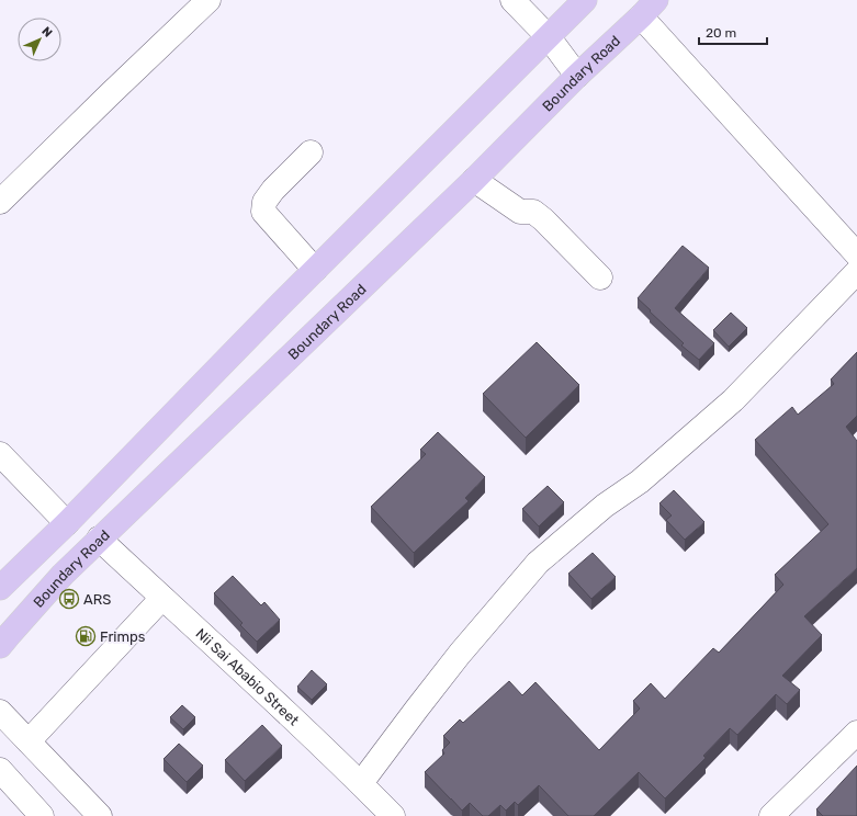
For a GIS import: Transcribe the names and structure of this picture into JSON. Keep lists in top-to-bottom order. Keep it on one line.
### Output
{"streets":{"main road":["Boundary Road"],"street":["Nii Sai Ababio Street"]},"crossings":[["Boundary Road","Nii Sai Ababio Street"]],"places":{"bus stop":["ARS"],"fuel station":["Frimps"]},"scale_bar":"20 m","north":"top right"}
